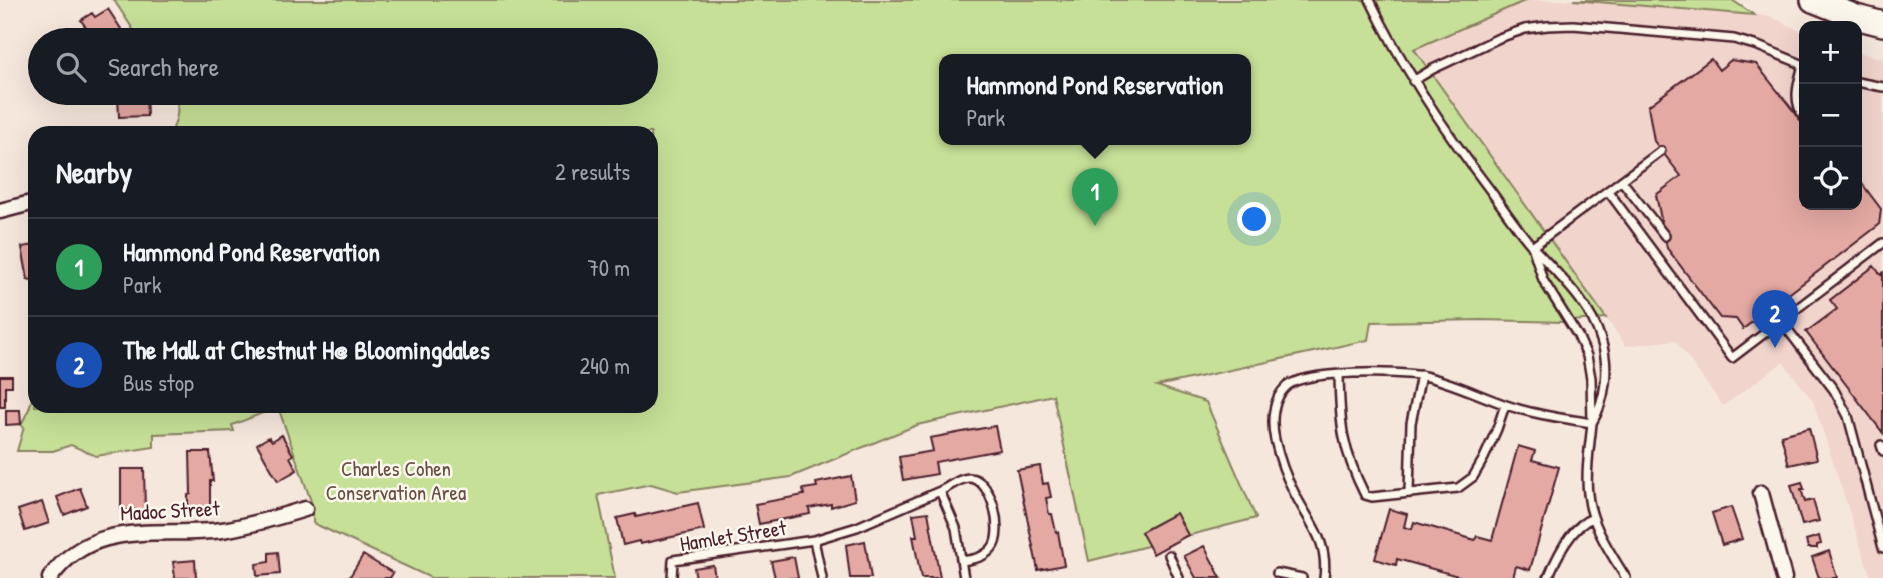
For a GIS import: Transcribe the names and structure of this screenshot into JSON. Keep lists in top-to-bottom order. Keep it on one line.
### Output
{"streets":{"street":["Madoc Street"],"lane":["Hamlet Street"]},"parks":["Charles Cohen Conservation Area"],"page":{"map_buttons":["+","−"],"search":"Search here","popup":["Hammond Pond Reservation","Park"],"heading":["Nearby","2 results"],"pins":["1","2"],"list":[{"mark":"1","name":"Hammond Pond Reservation","note":"Park","value":"70 m"},{"mark":"2","name":"The Mall at Chestnut H@ Bloomingdales","note":"Bus stop","value":"240 m"}]}}
